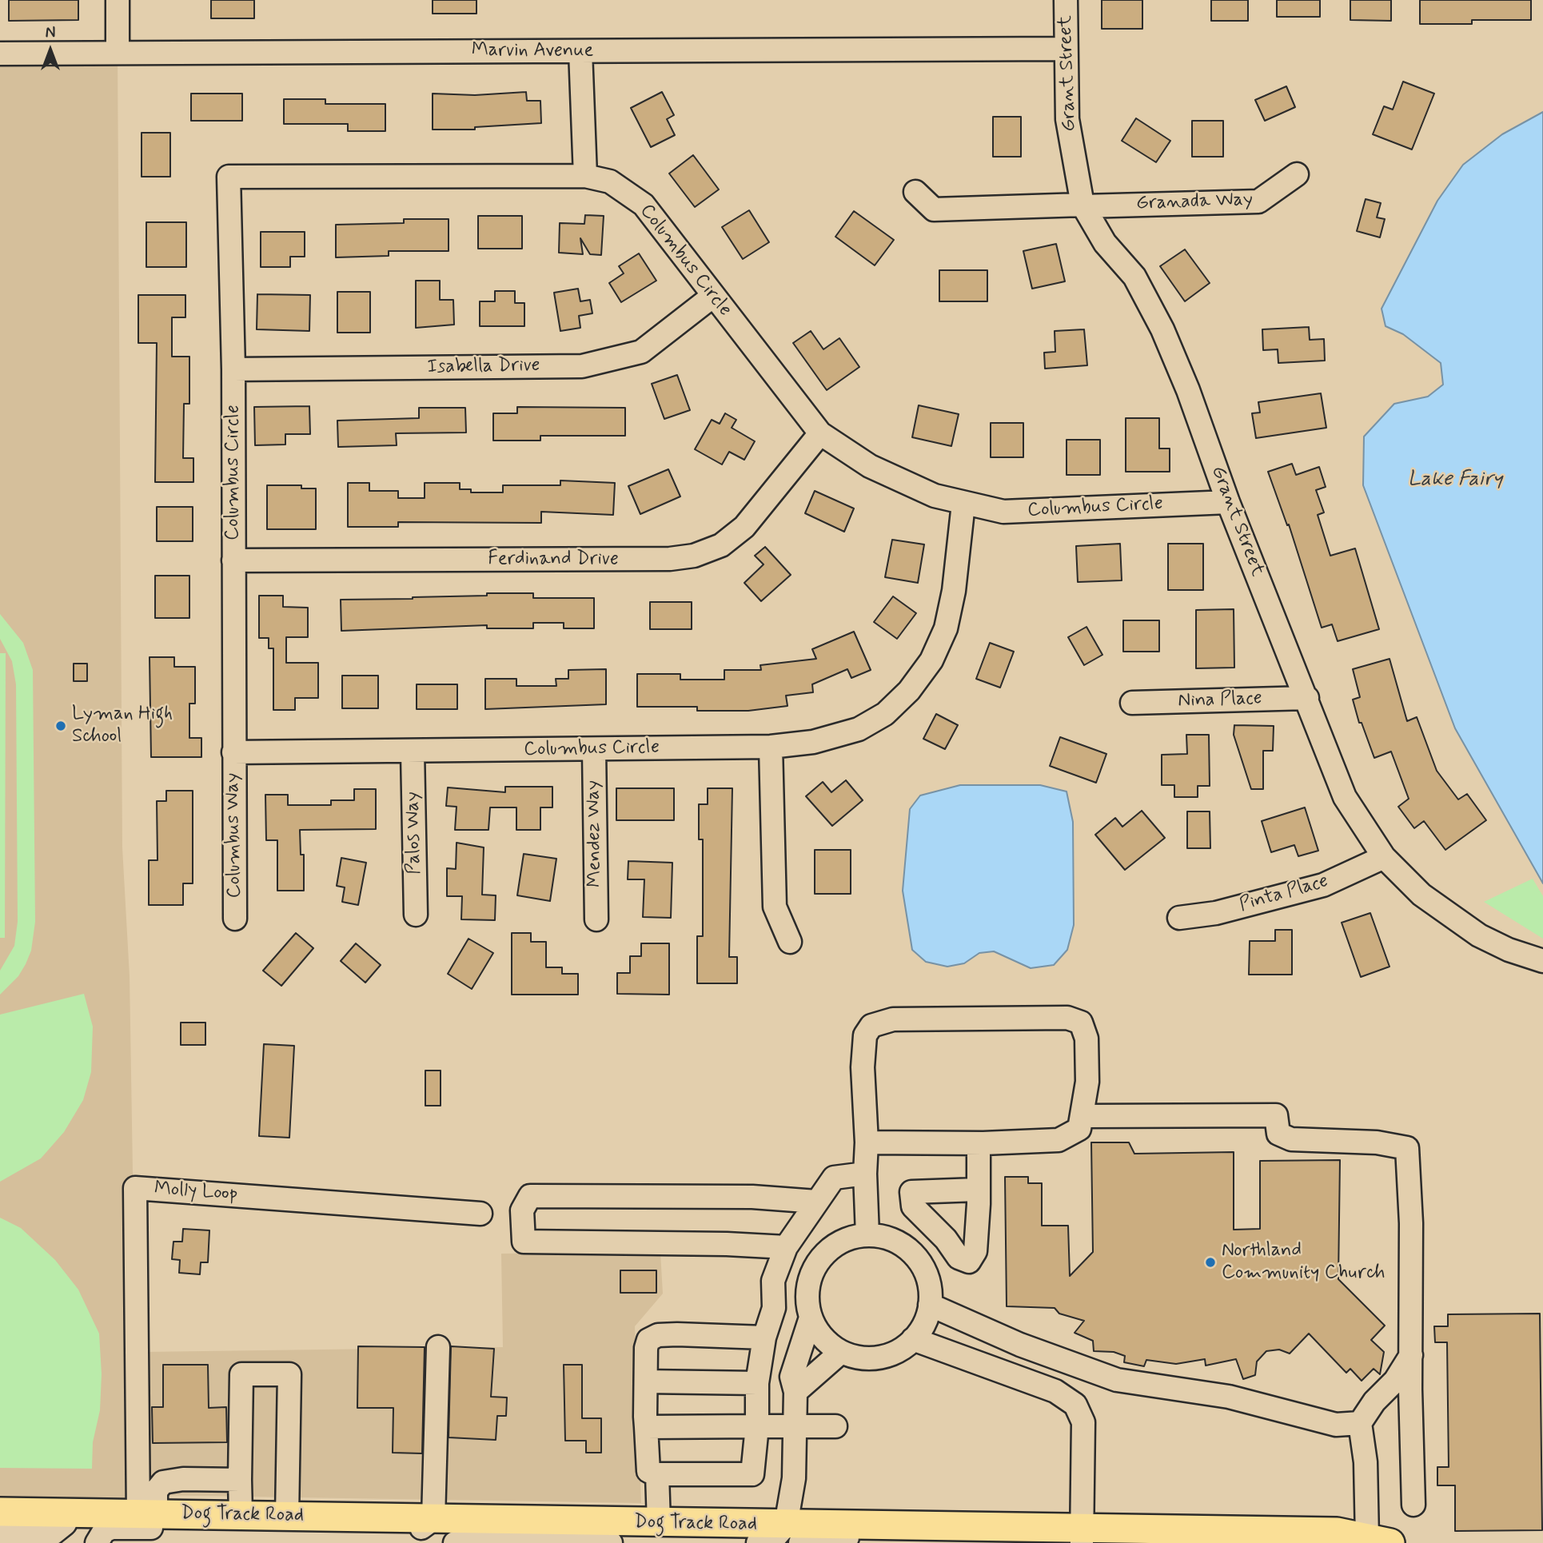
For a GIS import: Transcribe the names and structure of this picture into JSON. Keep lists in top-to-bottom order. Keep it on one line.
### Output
{"streets":{"main road":["Dog Track Road"],"street":["Marvin Avenue","Grant Street","Granada Way","Columbus Circle","Isabella Drive","Ferdinand Drive","Nina Place","Palos Way","Mendez Way","Columbus Way","Pinta Place","Molly Loop"]},"crossings":[["Marvin Avenue","Grant Street"],["Grant Street","Granada Way"],["Grant Street","Columbus Circle"],["Grant Street","Nina Place"],["Grant Street","Pinta Place"],["Columbus Circle","Isabella Drive"],["Columbus Circle","Ferdinand Drive"],["Columbus Circle","Palos Way"],["Columbus Circle","Mendez Way"],["Columbus Circle","Columbus Way"],["Molly Loop","Dog Track Road"]],"water":["Lake Fairy"],"places":["Lyman High School","Northland Community Church"],"north":"top"}
